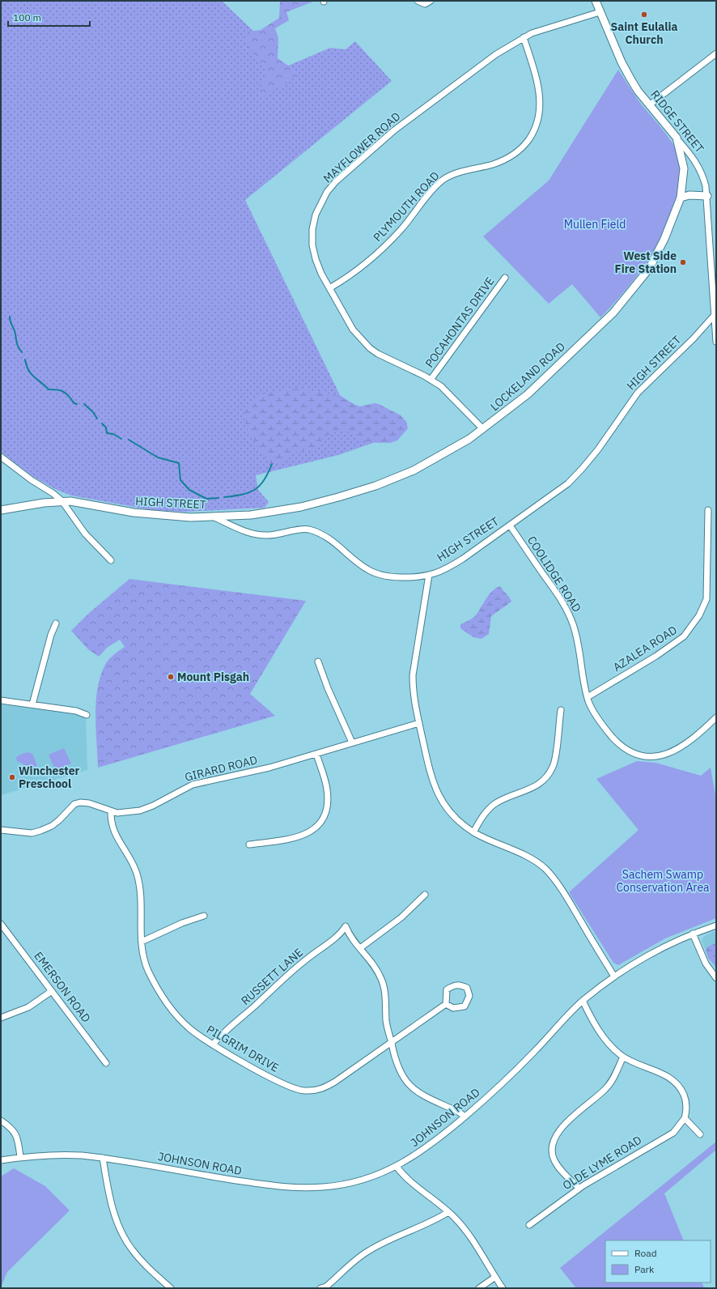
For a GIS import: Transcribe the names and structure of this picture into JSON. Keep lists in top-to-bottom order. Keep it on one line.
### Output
{"streets":{"main road":["RIDGE STREET","HIGH STREET","LOCKELAND ROAD"],"street":["MAYFLOWER ROAD","PLYMOUTH ROAD","POCAHONTAS DRIVE","COOLIDGE ROAD","AZALEA ROAD","GIRARD ROAD","RUSSETT LANE","EMERSON ROAD","PILGRIM DRIVE","JOHNSON ROAD","OLDE LYME ROAD"]},"crossings":[["RIDGE STREET","MAYFLOWER ROAD"],["RIDGE STREET","HIGH STREET"],["RIDGE STREET","LOCKELAND ROAD"],["MAYFLOWER ROAD","PLYMOUTH ROAD"],["MAYFLOWER ROAD","POCAHONTAS DRIVE"],["MAYFLOWER ROAD","LOCKELAND ROAD"],["HIGH STREET","LOCKELAND ROAD"],["HIGH STREET","COOLIDGE ROAD"],["COOLIDGE ROAD","AZALEA ROAD"],["GIRARD ROAD","PILGRIM DRIVE"],["RUSSETT LANE","PILGRIM DRIVE"]],"parks":["Mullen Field","Sachem Swamp Conservation Area"],"places":["Saint Eulalia Church","West Side Fire Station","Mount Pisgah","Winchester Preschool"],"legend":["Road","Park"],"scale_bar":"100 m"}
